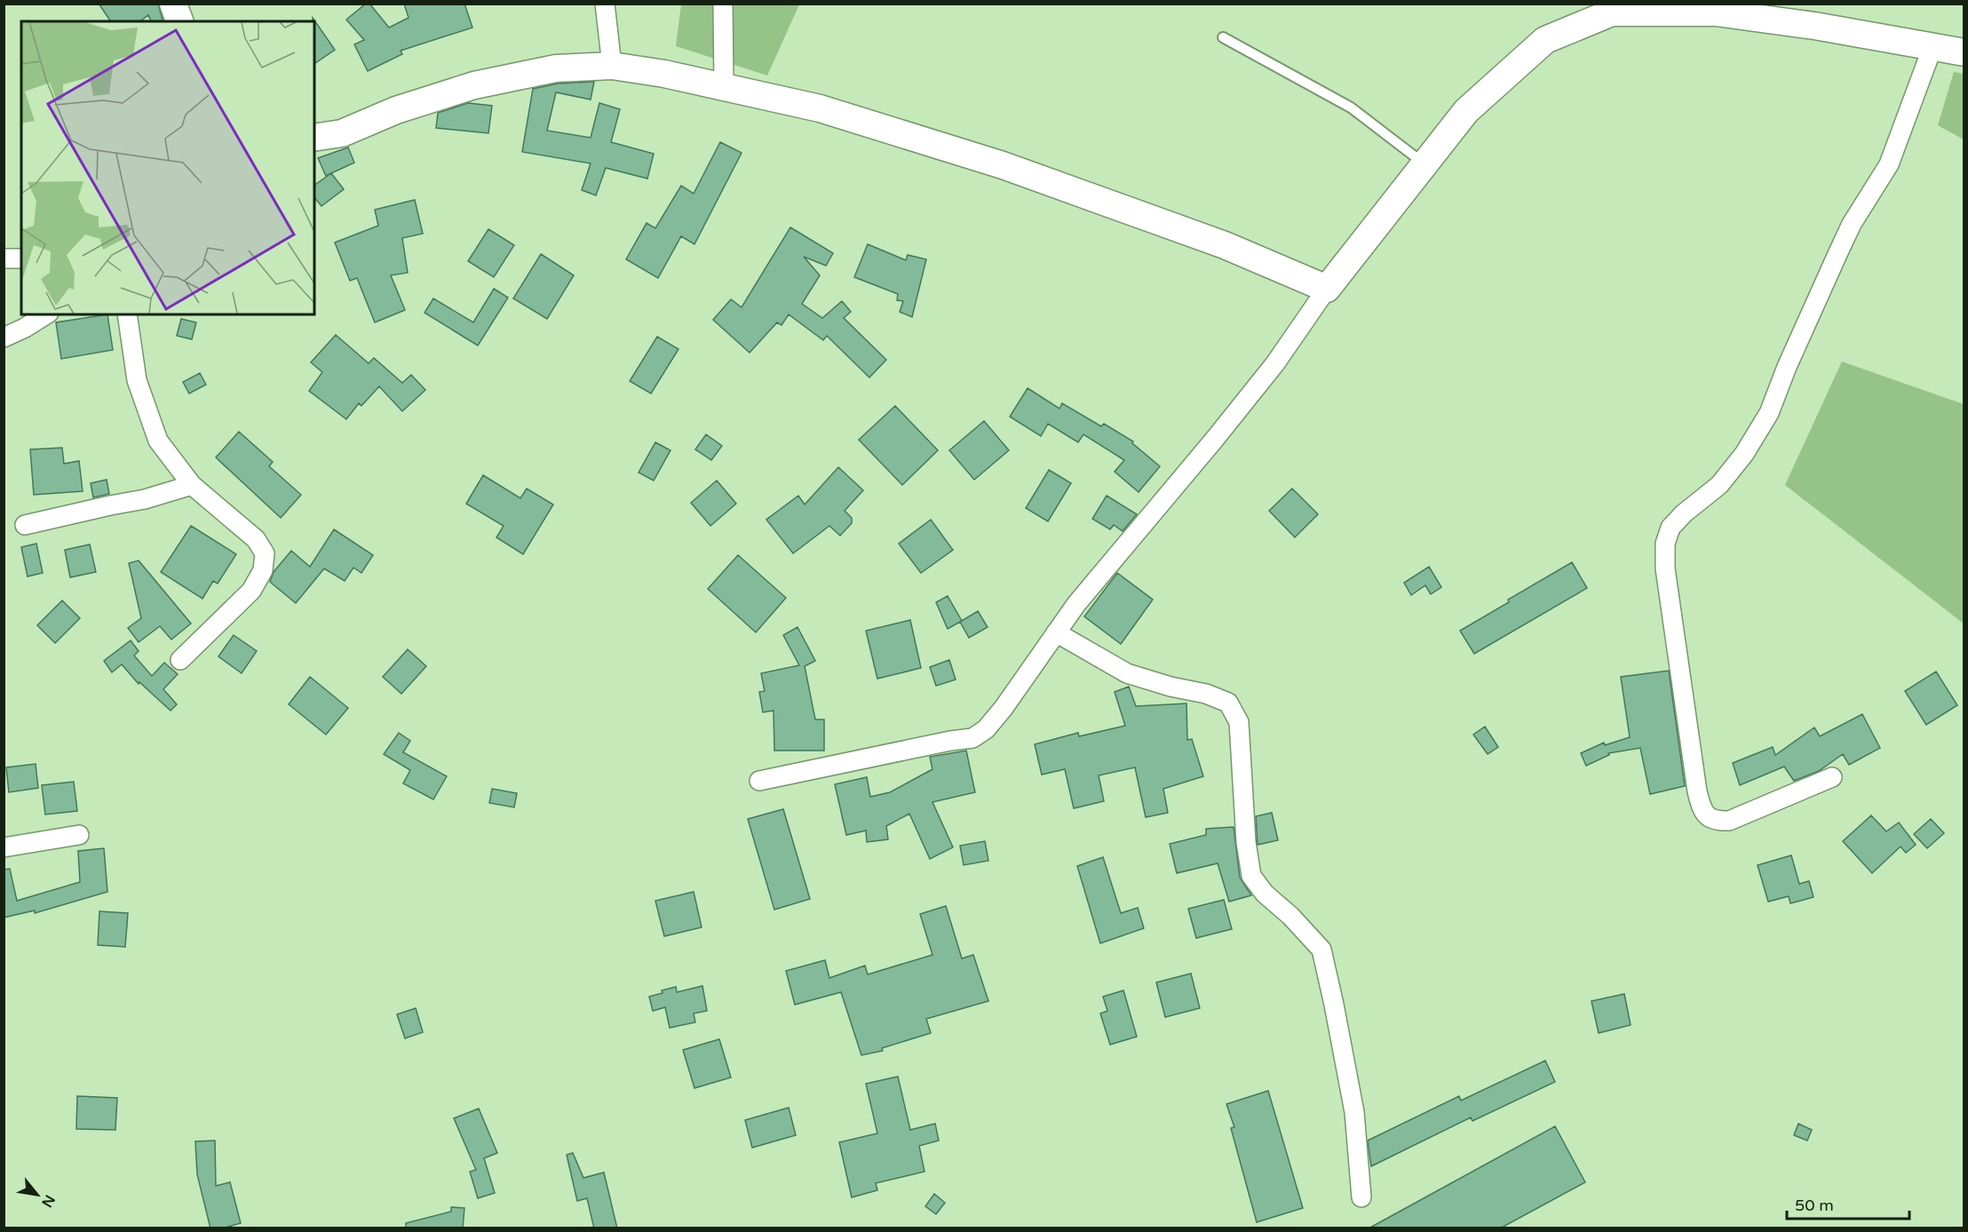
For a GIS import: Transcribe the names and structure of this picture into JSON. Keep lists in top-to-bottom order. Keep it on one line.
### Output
{"scale_bar":"50 m","north":"bottom right"}
